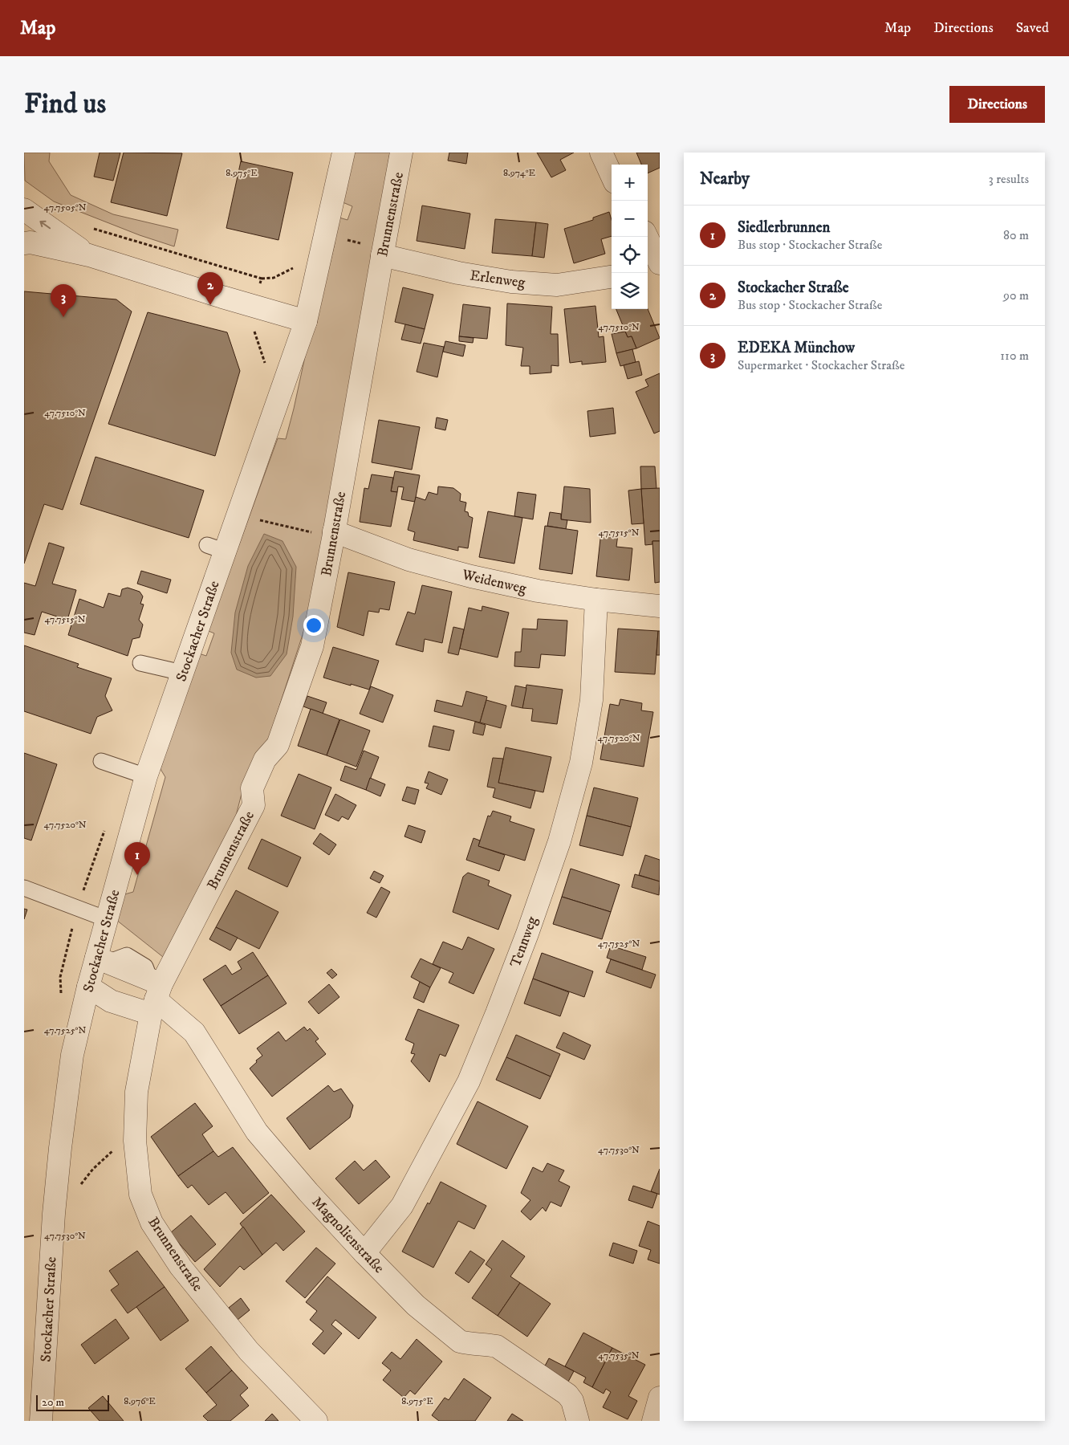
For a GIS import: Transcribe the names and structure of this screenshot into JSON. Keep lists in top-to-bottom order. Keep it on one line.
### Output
{"streets":{"street":["Brunnenstraße","Erlenweg","Weidenweg","Stockacher Straße","Tennweg","Magnolienstraße"]},"crossings":[["Brunnenstraße","Erlenweg"],["Brunnenstraße","Weidenweg"],["Brunnenstraße","Magnolienstraße"],["Weidenweg","Tennweg"],["Tennweg","Magnolienstraße"]],"scale_bar":"20 m","page":{"header":"Map","nav":["Map","Directions","Saved"],"buttons":"Directions","title":"Find us","heading":["Nearby","3 results"],"map_buttons":["+","−"],"list":[{"mark":"1","name":"Siedlerbrunnen","note":"Bus stop · Stockacher Straße","value":"80 m"},{"mark":"2","name":"Stockacher Straße","note":"Bus stop · Stockacher Straße","value":"90 m"},{"mark":"3","name":"EDEKA Münchow","note":"Supermarket · Stockacher Straße","value":"110 m"}],"pins":["2","3","1"],"scale":"20 m"},"coordinates":["8.975°E","8.974°E","47.7505°N","47.7510°N","47.7515°N","47.7520°N","47.7525°N","47.7530°N","47.7535°N","8.976°E"]}
